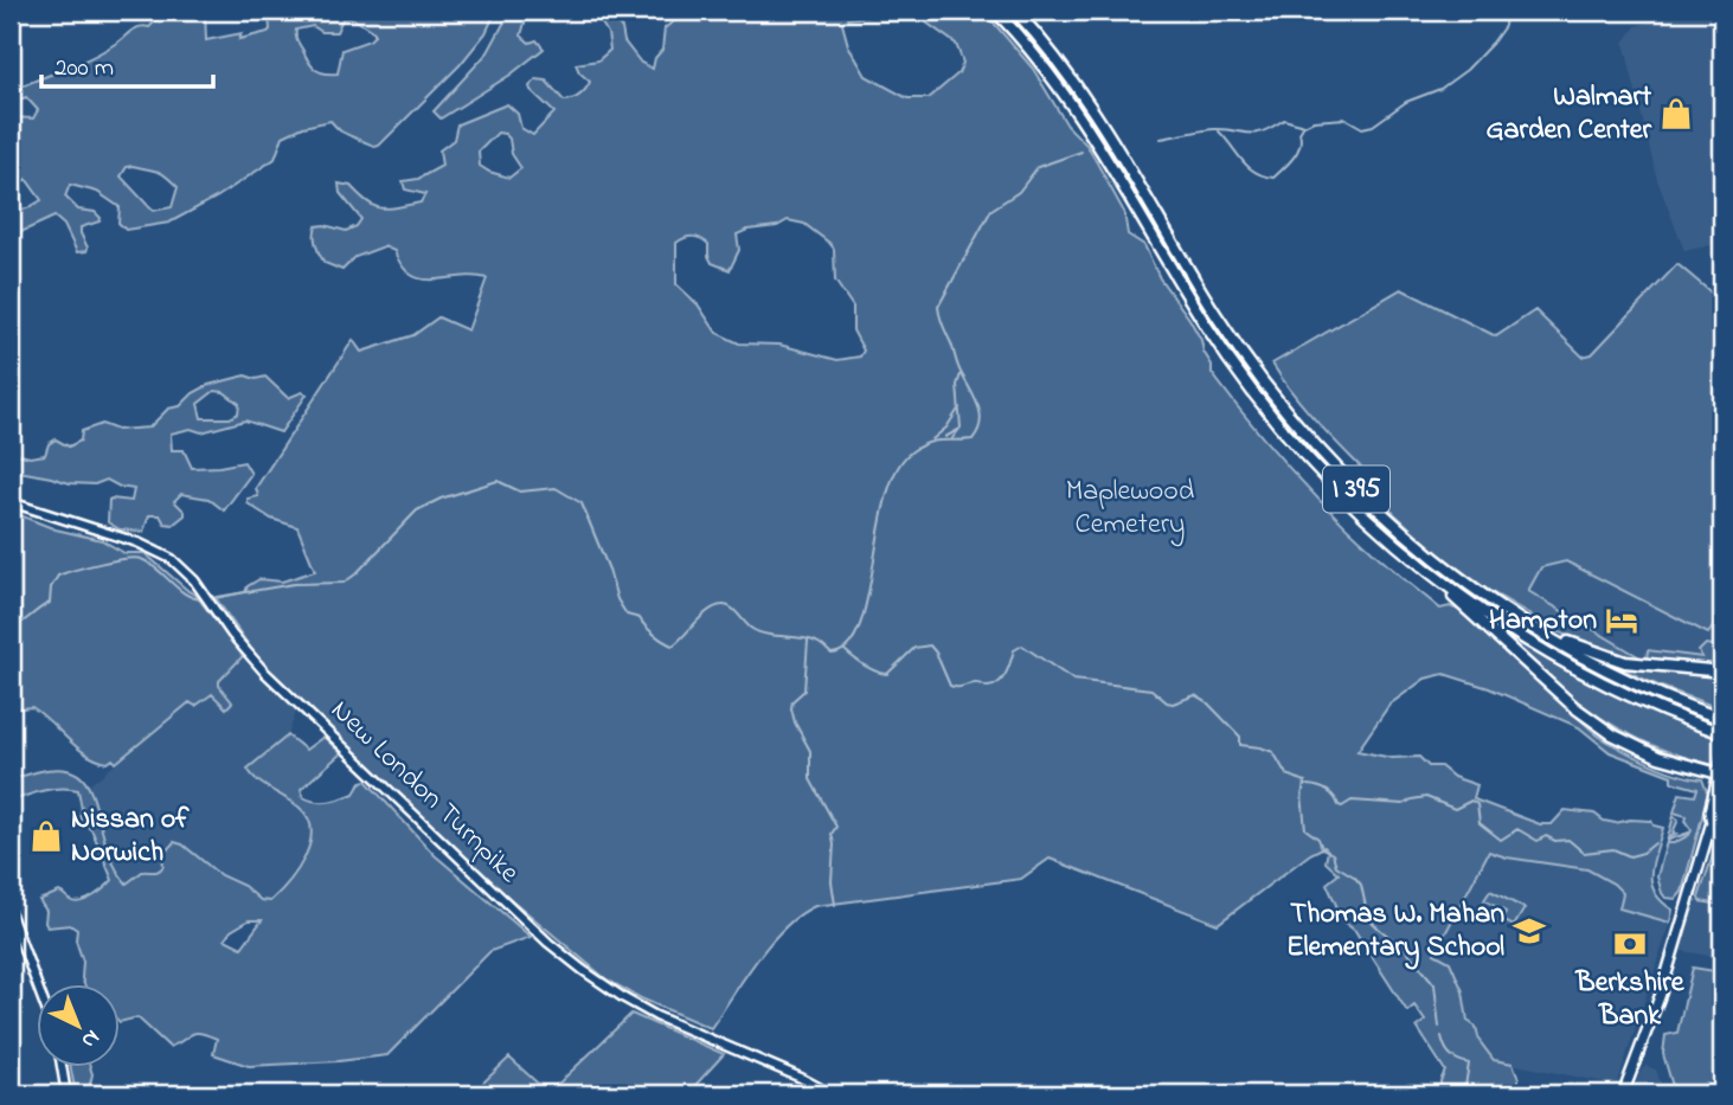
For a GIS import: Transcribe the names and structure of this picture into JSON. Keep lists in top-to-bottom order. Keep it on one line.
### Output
{"streets":{"highway":["I 395"],"main road":["New London Turnpike"]},"parks":["Maplewood Cemetery"],"places":{"shop":["Walmart Garden Center","Nissan of Norwich"],"hotel":["Hampton"],"school or university":["Thomas W. Mahan Elementary School"],"bank":["Berkshire Bank"]},"scale_bar":"200 m","north":"bottom right"}
